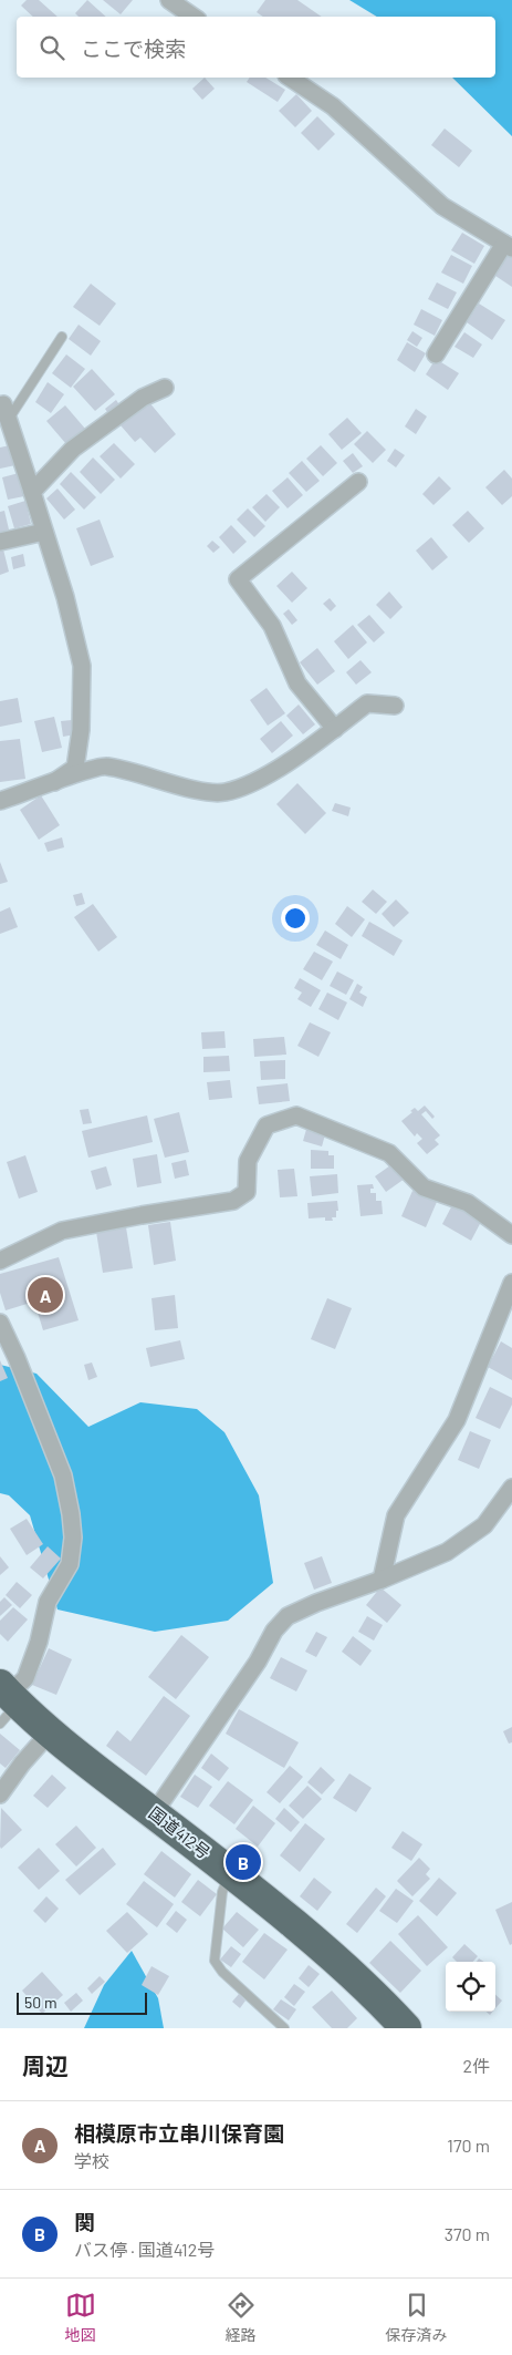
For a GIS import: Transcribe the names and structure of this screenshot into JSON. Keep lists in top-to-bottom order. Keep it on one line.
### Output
{"streets":{"highway":["国道412号"]},"scale_bar":"50 m","page":{"search":"ここで検索","pins":["A","B"],"scale":"50 m","heading":["周辺","2件"],"list":[{"mark":"A","name":"相模原市立串川保育園","note":"学校","value":"170 m"},{"mark":"B","name":"関","note":"バス停 · 国道412号","value":"370 m"}],"nav":["地図","経路","保存済み"]}}
